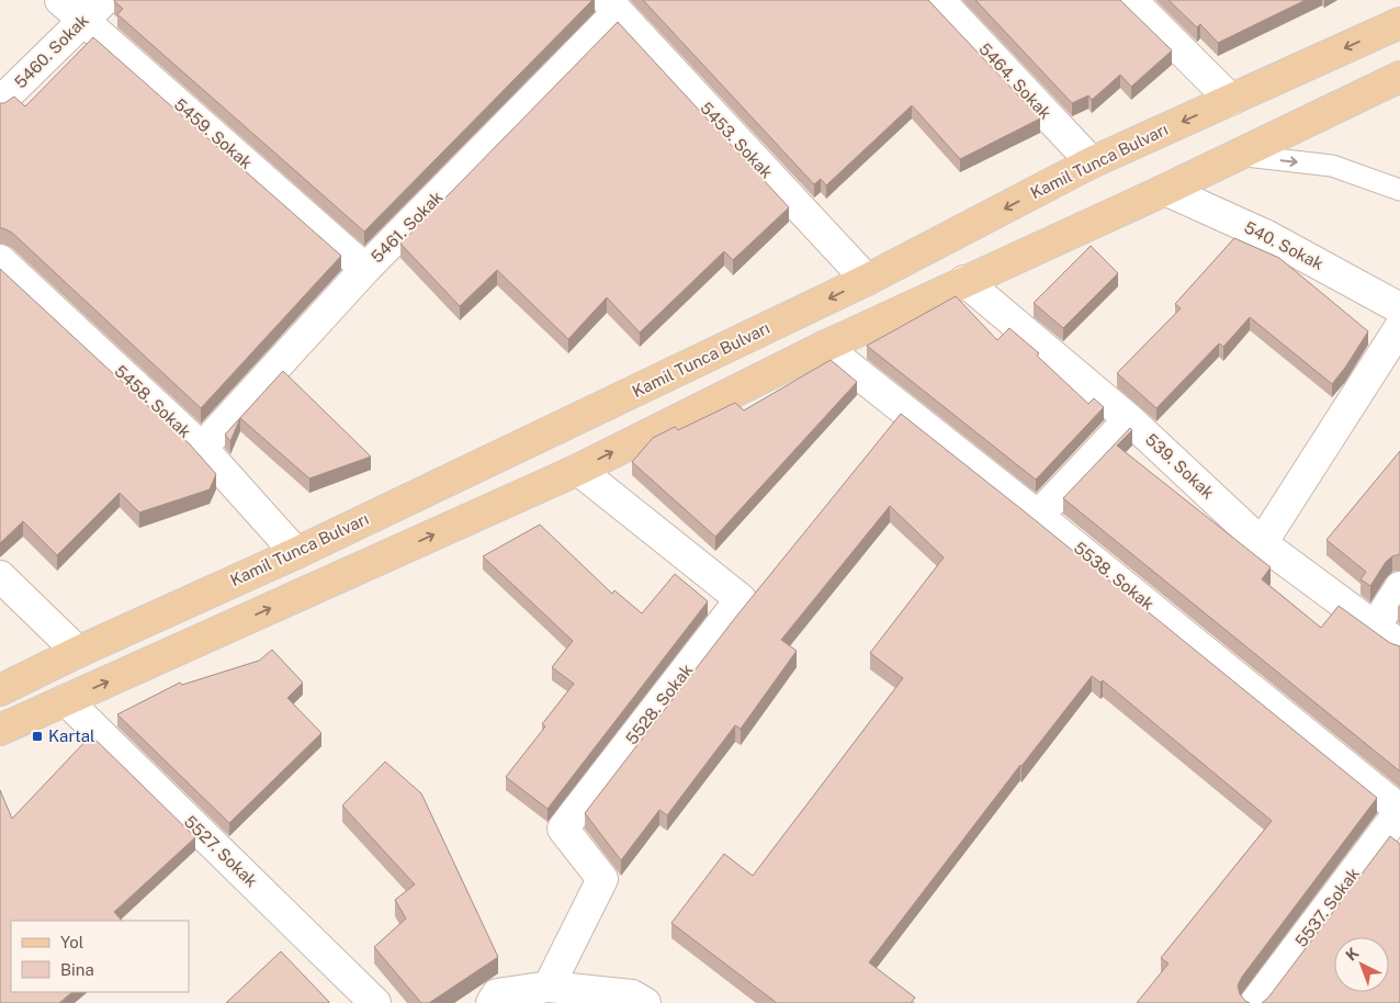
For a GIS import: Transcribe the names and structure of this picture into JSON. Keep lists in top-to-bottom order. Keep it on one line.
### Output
{"streets":{"main road":["Kamil Tunca Bulvarı"],"street":["5460. Sokak","5464. Sokak","5459. Sokak","5453. Sokak","5461. Sokak","540. Sokak","5458. Sokak","539. Sokak","5538. Sokak","5528. Sokak","5527. Sokak","5537. Sokak"]},"crossings":[["5460. Sokak","5459. Sokak"],["5464. Sokak","Kamil Tunca Bulvarı"],["5459. Sokak","5461. Sokak"],["5453. Sokak","Kamil Tunca Bulvarı"],["5453. Sokak","5461. Sokak"],["Kamil Tunca Bulvarı","5458. Sokak"],["5461. Sokak","5458. Sokak"],["5538. Sokak","5537. Sokak"]],"places":{"transit":["Kartal"]},"legend":["Yol","Bina"],"north":"top left"}
